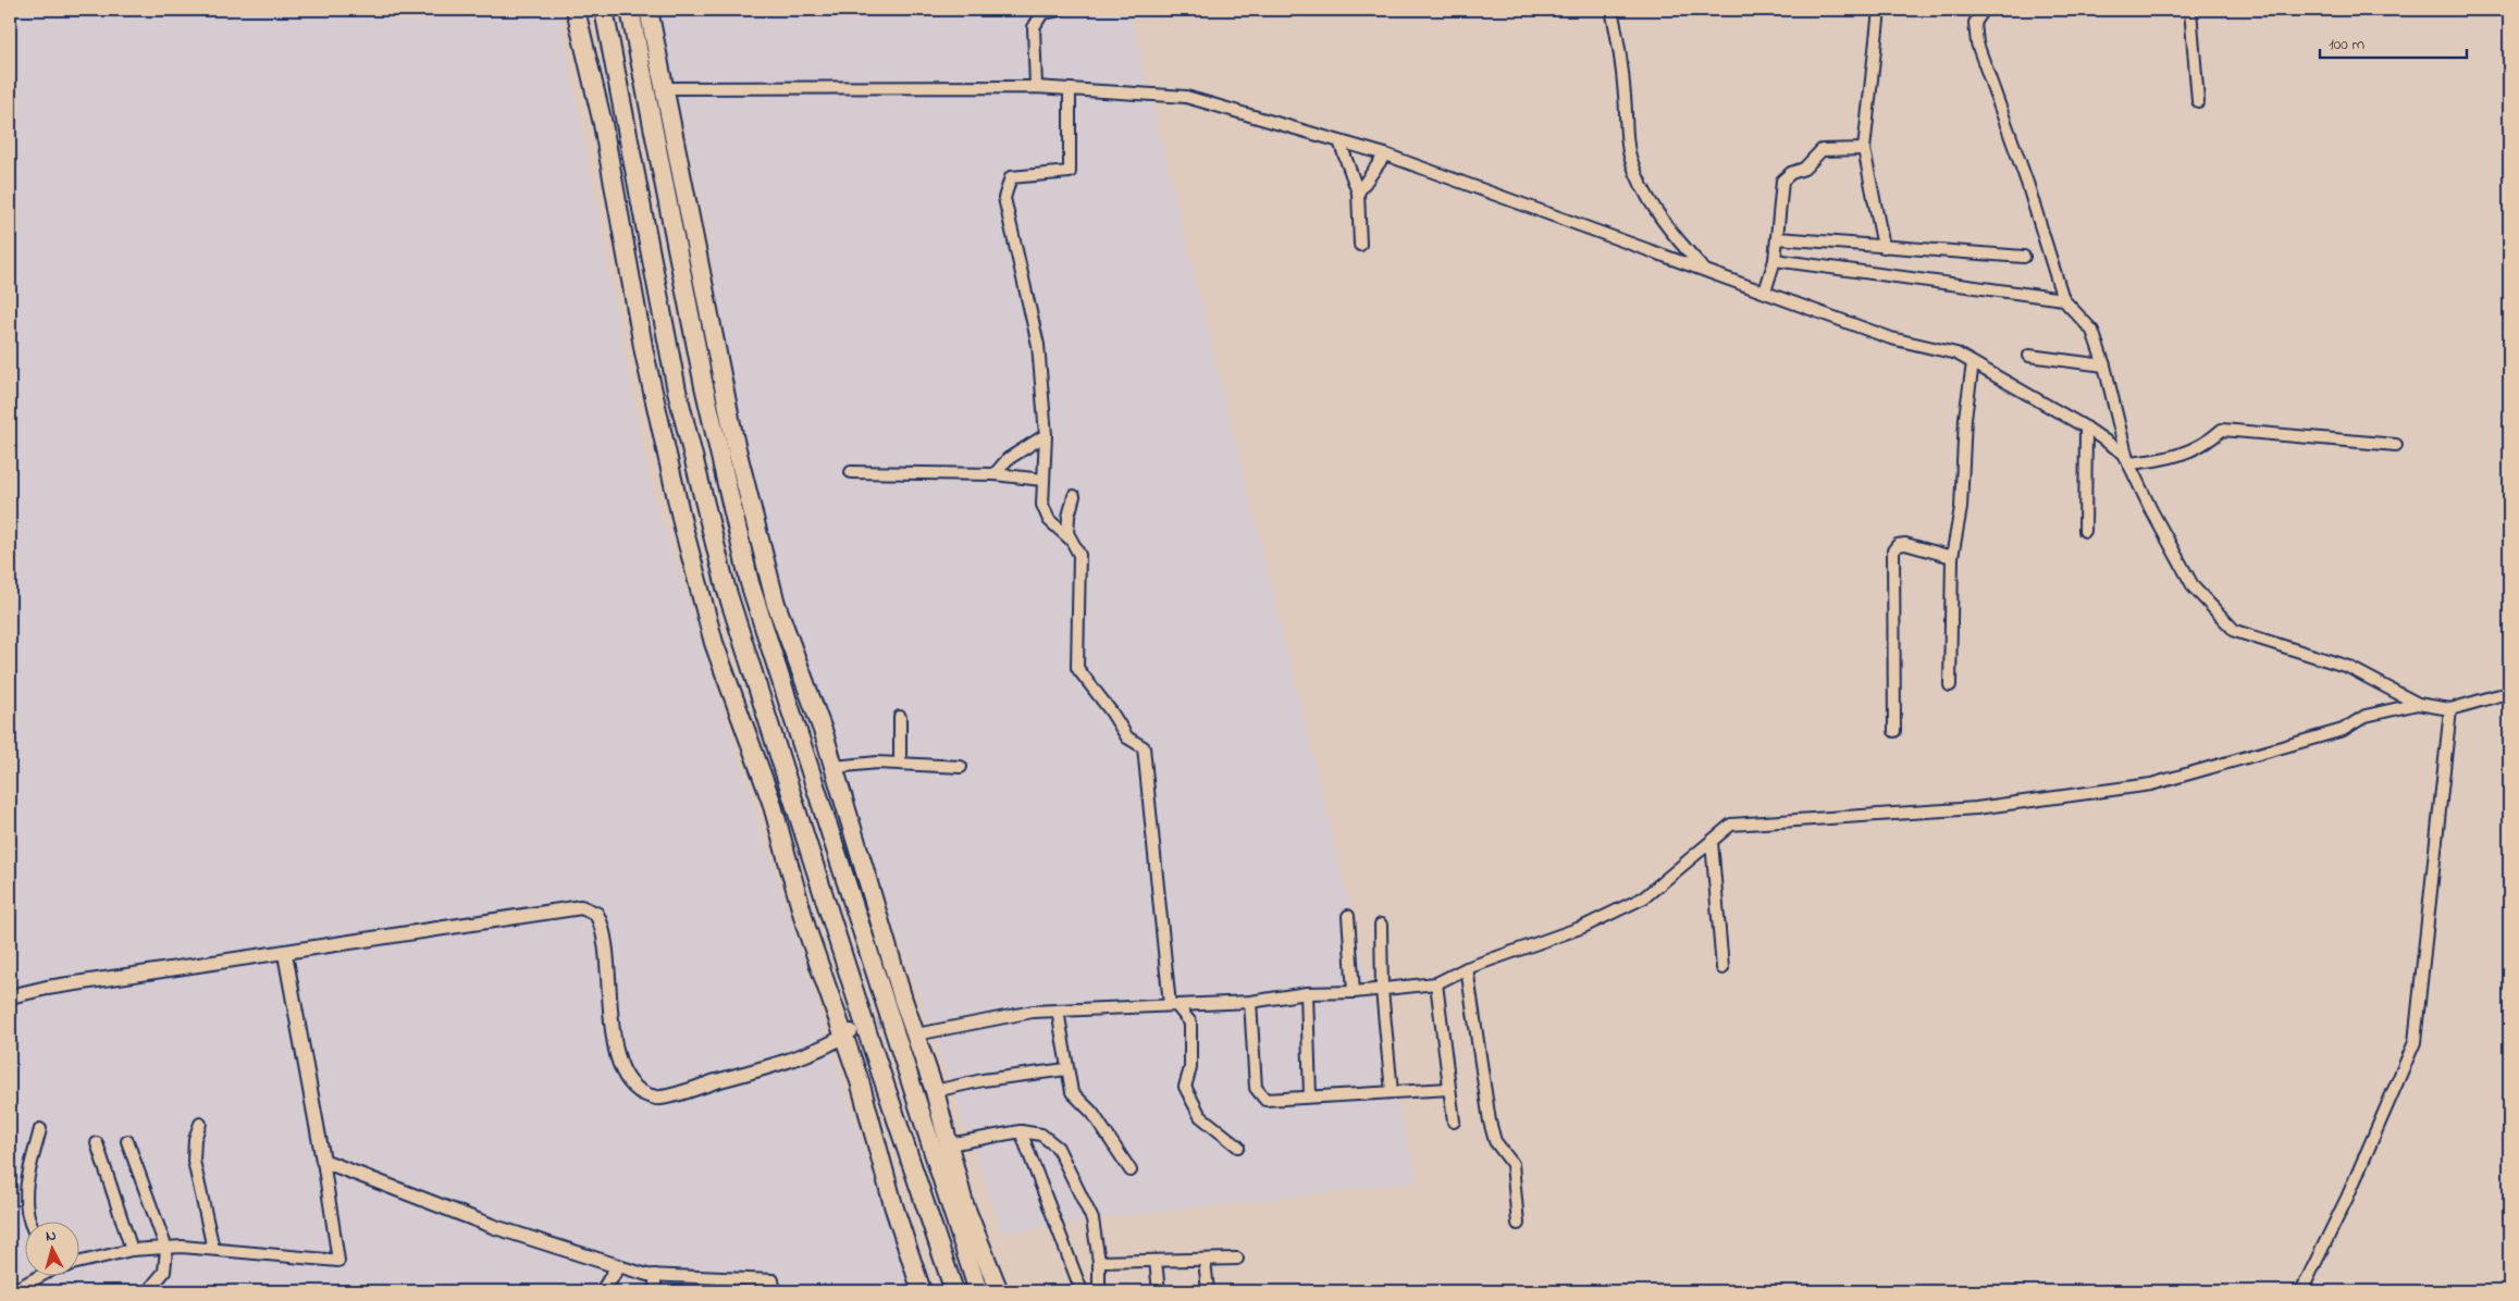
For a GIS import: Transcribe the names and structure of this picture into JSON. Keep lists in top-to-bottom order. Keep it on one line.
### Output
{"scale_bar":"100 m","north":"top"}
